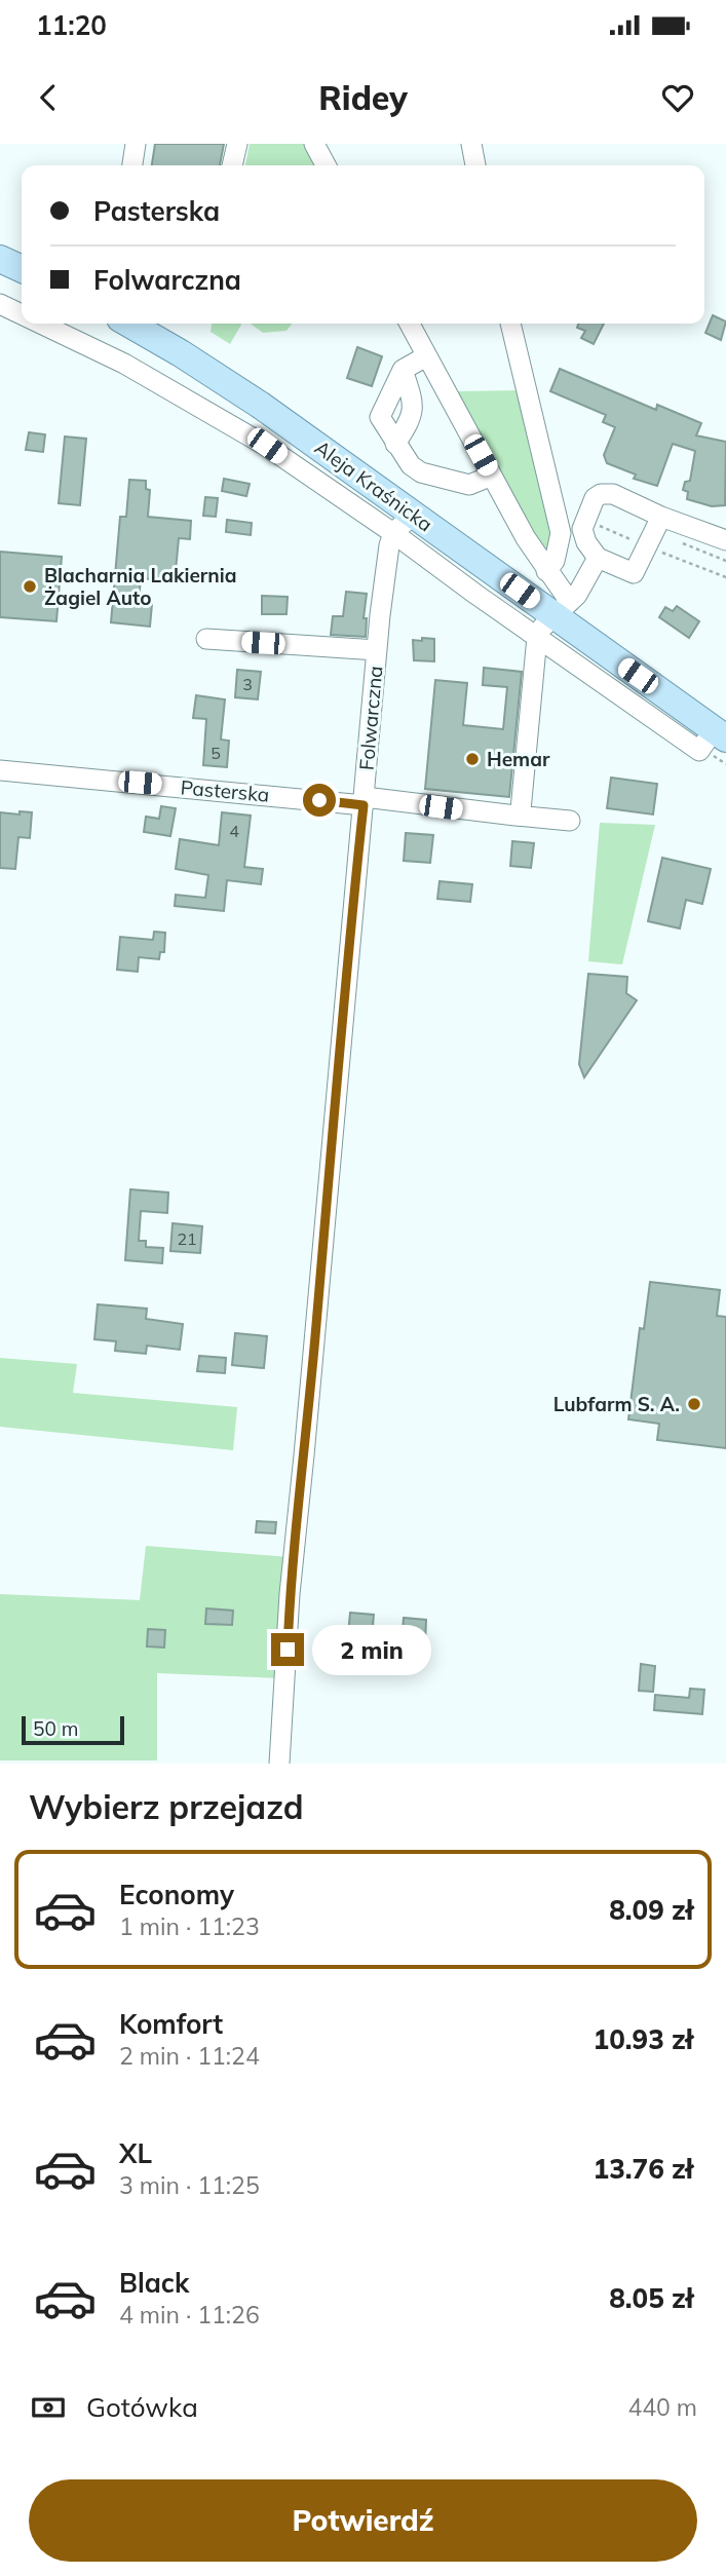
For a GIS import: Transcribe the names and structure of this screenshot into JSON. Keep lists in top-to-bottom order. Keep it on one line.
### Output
{"streets":{"main road":["Aleja Kraśnicka"],"street":["Folwarczna","Pasterska"]},"crossings":[["Aleja Kraśnicka","Folwarczna"],["Folwarczna","Pasterska"]],"places":["Blacharnia Lakiernia Żagiel Auto","Hemar","Lubfarm S. A."],"house_numbers":["3","5","4","21"],"scale_bar":"50 m","page":{"status":"11:20","header":"Ridey","banner":["Pasterska","Folwarczna"],"bubble":"2 min","scale":"50 m","heading":"Wybierz przejazd","list":[{"name":"Economy","note":"1 min · 11:23","value":"8.09 zł"},{"name":"Komfort","note":"2 min · 11:24","value":"10.93 zł"},{"name":"XL","note":"3 min · 11:25","value":"13.76 zł"},{"name":"Black","note":"4 min · 11:26","value":"8.05 zł"}],"pay":["Gotówka","440 m"],"buttons":"Potwierdź"}}
